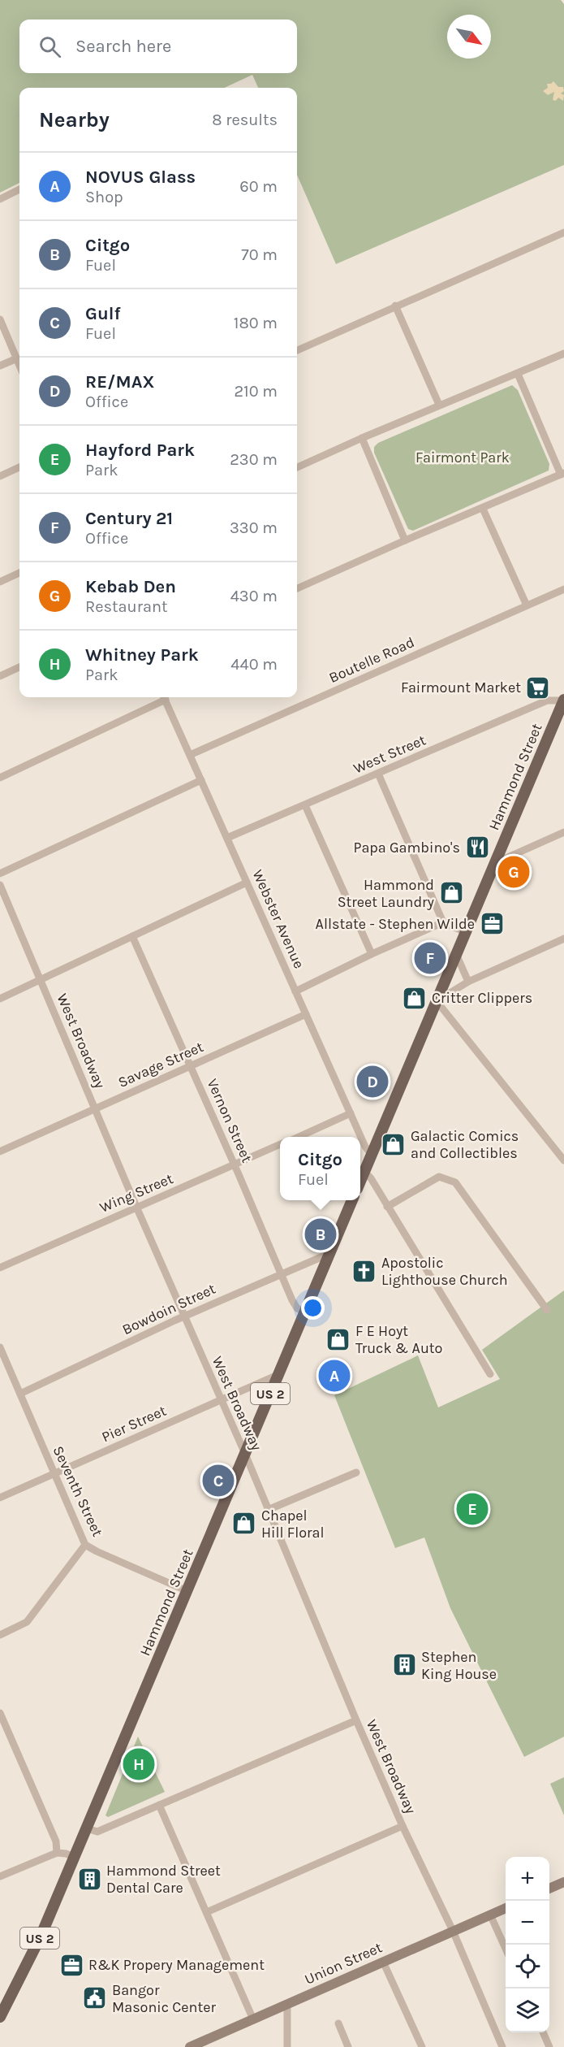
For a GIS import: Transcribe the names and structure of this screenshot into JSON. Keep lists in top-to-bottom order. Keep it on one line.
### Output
{"streets":{"main road":["Hammond Street","US 2","Union Street"],"street":["Boutelle Road","West Street","Webster Avenue","West Broadway","Savage Street","Vernon Street","Wing Street","Bowdoin Street","Pier Street","Seventh Street"]},"crossings":[["Boutelle Road","Webster Avenue"],["West Street","Hammond Street"],["West Street","Webster Avenue"],["Hammond Street","Webster Avenue"],["Hammond Street","West Broadway"],["Hammond Street","Vernon Street"],["Hammond Street","Bowdoin Street"],["Hammond Street","Pier Street"],["Hammond Street","Seventh Street"],["Webster Avenue","Savage Street"],["West Broadway","Savage Street"],["West Broadway","Wing Street"],["West Broadway","Bowdoin Street"],["West Broadway","Pier Street"],["West Broadway","Union Street"],["Savage Street","Vernon Street"],["Vernon Street","Wing Street"],["Vernon Street","Bowdoin Street"],["Bowdoin Street","Seventh Street"],["Pier Street","Seventh Street"]],"parks":["Fairmont Park"],"places":{"supermarket":["Fairmount Market"],"restaurant":["Papa Gambino's"],"shop":["Hammond Street Laundry","Critter Clippers","Galactic Comics and Collectibles","F E Hoyt Truck & Auto","Chapel Hill Floral"],"office":["Allstate - Stephen Wilde","R&K Propery Management"],"church":["Apostolic Lighthouse Church"],"building":["Stephen King House","Hammond Street Dental Care"],"public building":["Bangor Masonic Center"]},"north":"bottom right","page":{"search":"Search here","heading":["Nearby","8 results"],"list":[{"mark":"A","name":"NOVUS Glass","note":"Shop","value":"60 m"},{"mark":"B","name":"Citgo","note":"Fuel","value":"70 m"},{"mark":"C","name":"Gulf","note":"Fuel","value":"180 m"},{"mark":"D","name":"RE/MAX","note":"Office","value":"210 m"},{"mark":"E","name":"Hayford Park","note":"Park","value":"230 m"},{"mark":"F","name":"Century 21","note":"Office","value":"330 m"},{"mark":"G","name":"Kebab Den","note":"Restaurant","value":"430 m"},{"mark":"H","name":"Whitney Park","note":"Park","value":"440 m"}],"pins":["G","F","D","B","A","C","E","H"],"popup":["Citgo","Fuel"],"map_buttons":["+","−"]}}
